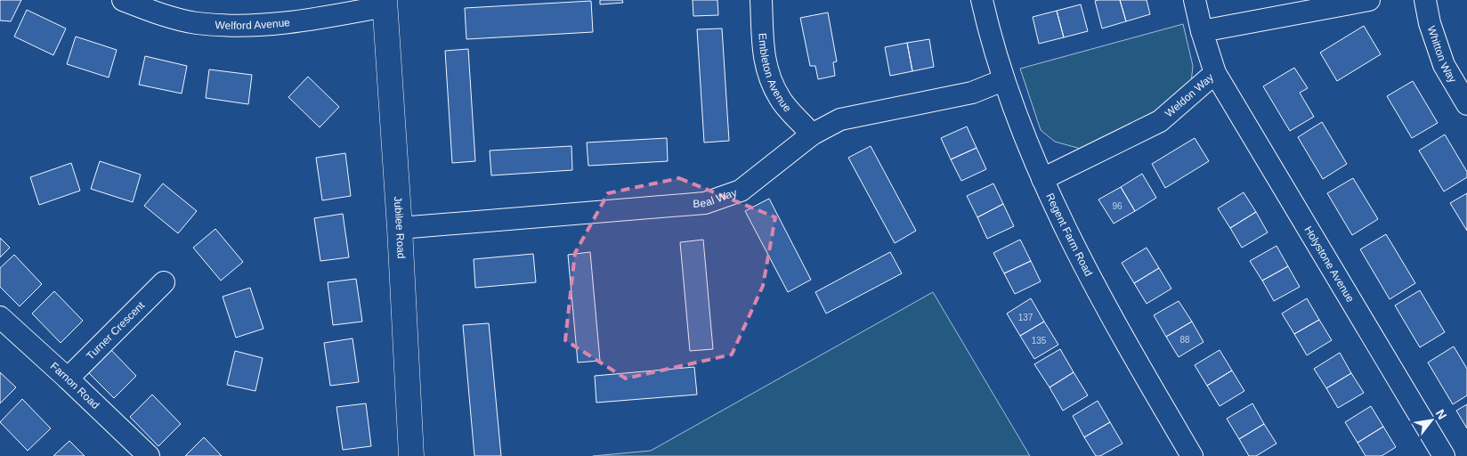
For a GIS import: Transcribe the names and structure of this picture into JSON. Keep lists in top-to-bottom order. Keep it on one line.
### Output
{"streets":{"street":["Welford Avenue","Whitton Way","Embleton Avenue","Weldon Way","Beal Way","Jubilee Road","Regent Farm Road","Holystone Avenue","Turner Crescent","Farnon Road"]},"crossings":[["Welford Avenue","Jubilee Road"],["Embleton Avenue","Beal Way"],["Weldon Way","Regent Farm Road"],["Weldon Way","Holystone Avenue"],["Beal Way","Jubilee Road"],["Beal Way","Regent Farm Road"],["Turner Crescent","Farnon Road"]],"house_numbers":["96","137","88","135"],"north":"top right"}
